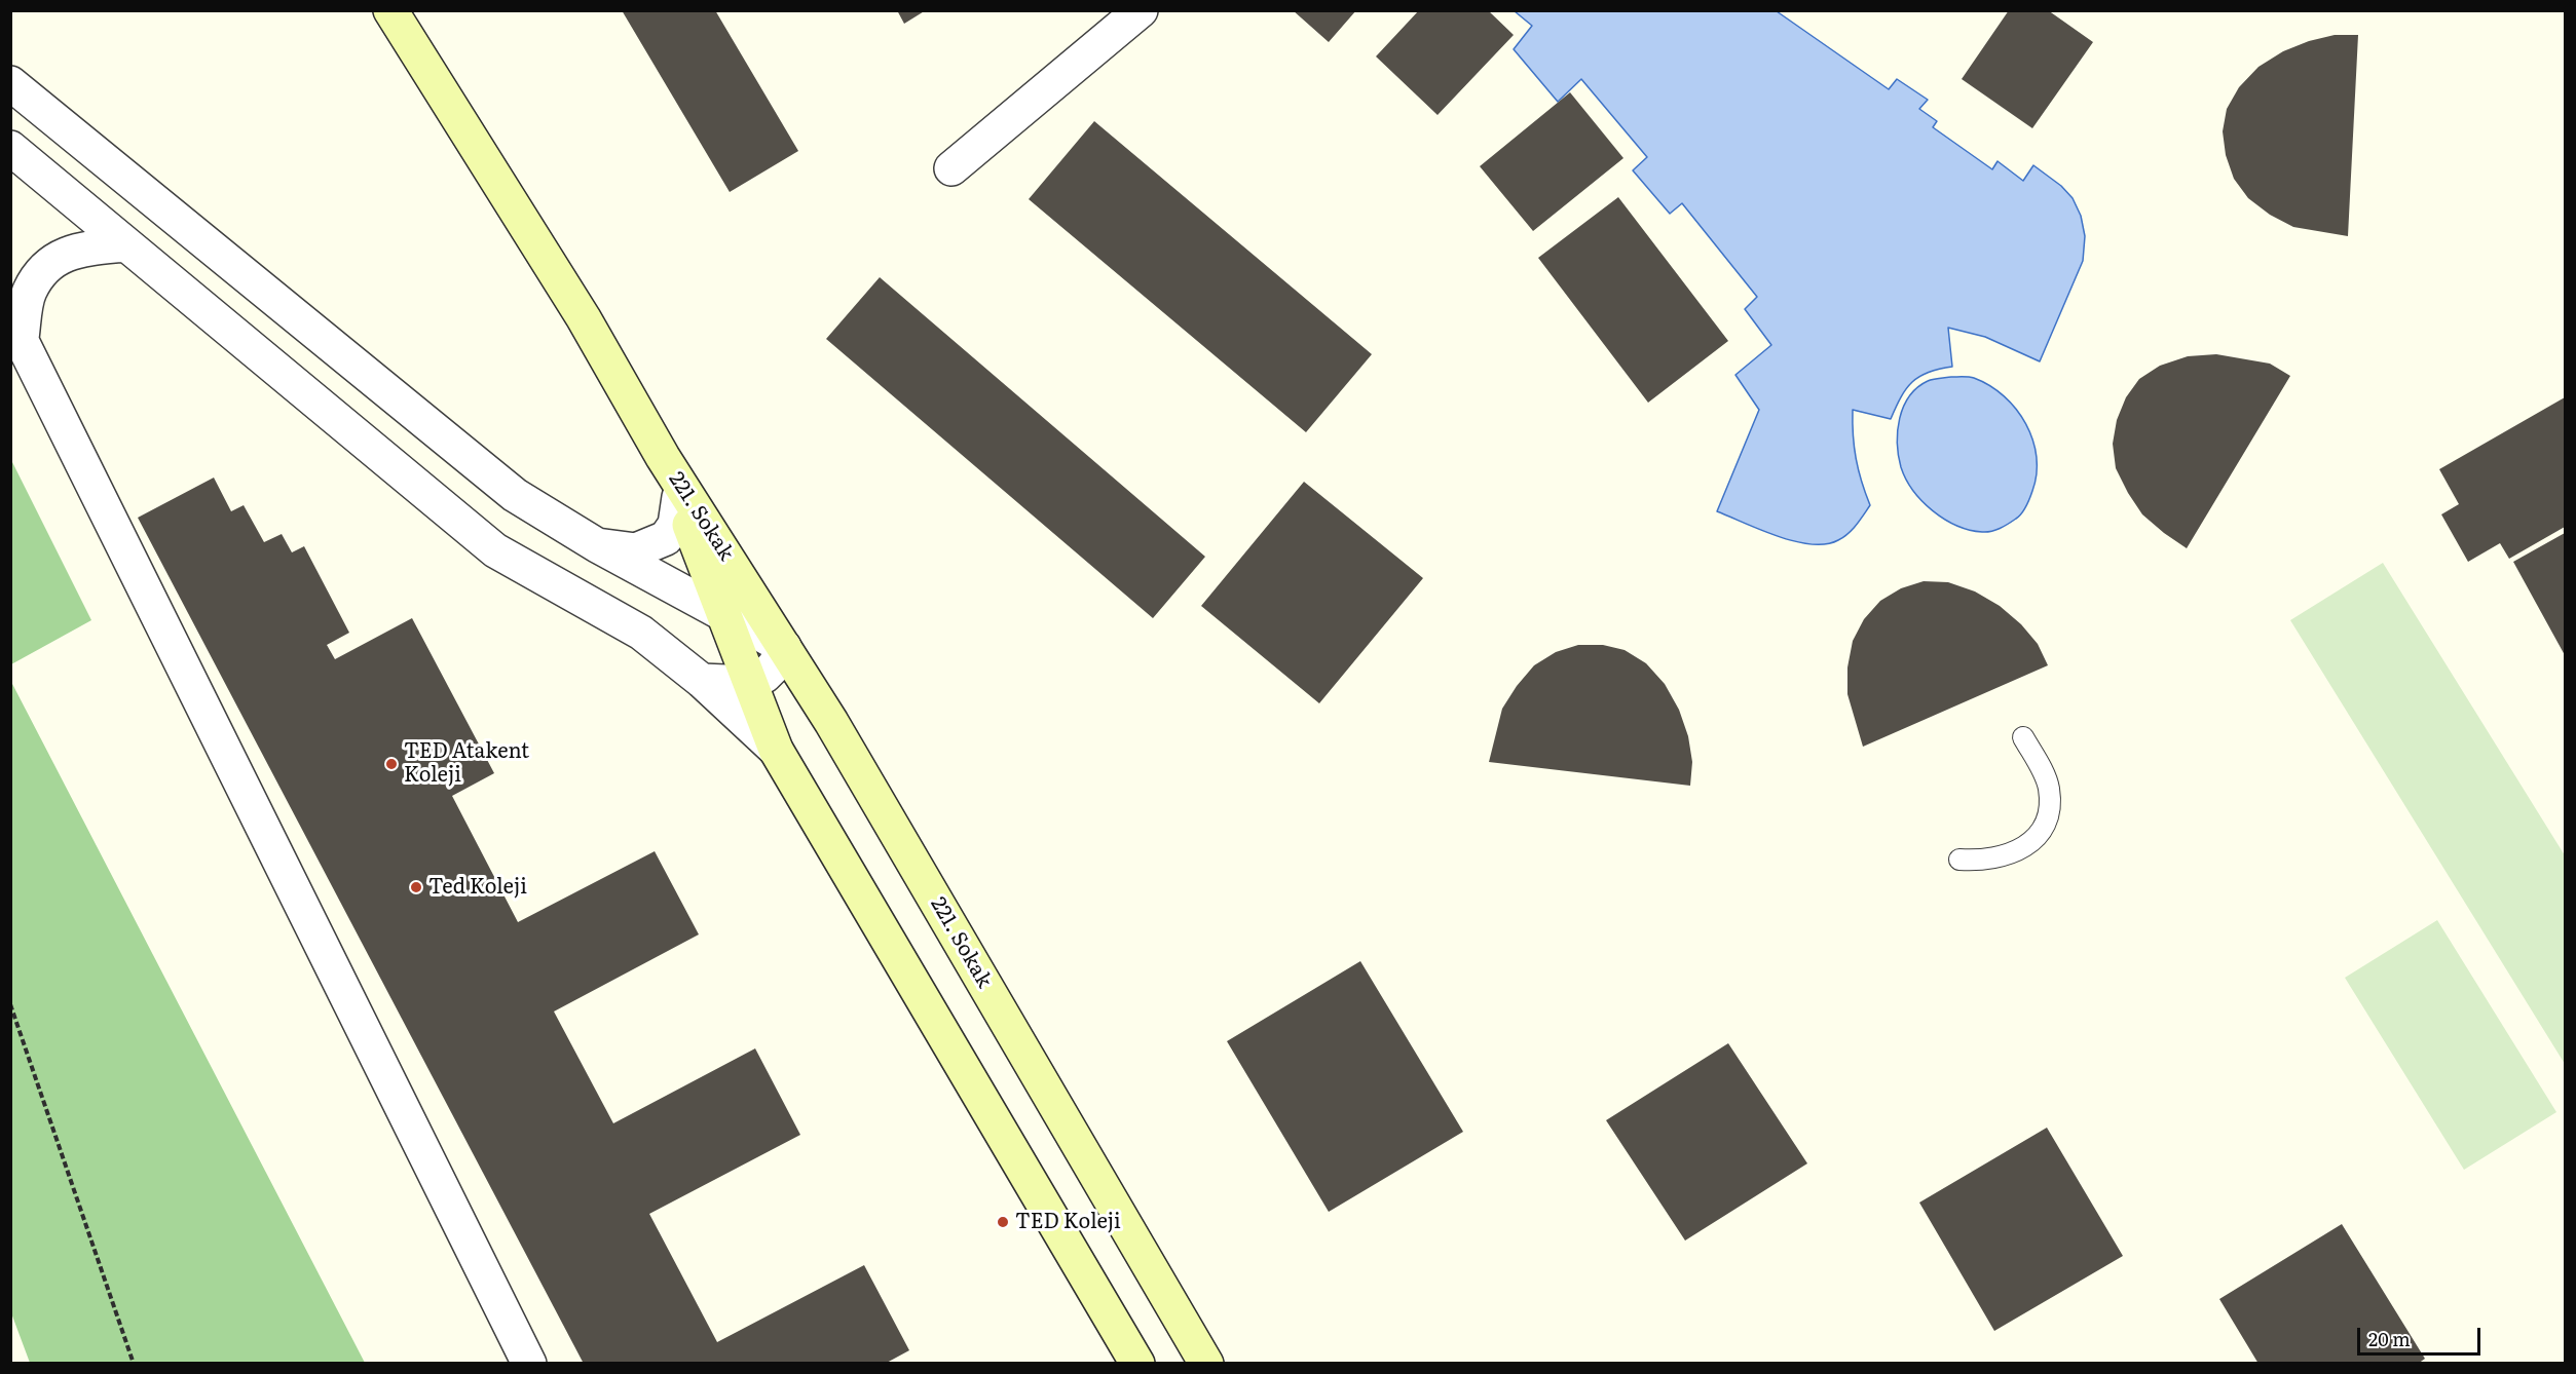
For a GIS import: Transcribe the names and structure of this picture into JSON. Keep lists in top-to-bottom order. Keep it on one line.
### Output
{"streets":{"street":["221. Sokak"]},"places":["TED Atakent Koleji","Ted Koleji","TED Koleji"],"scale_bar":"20 m"}
